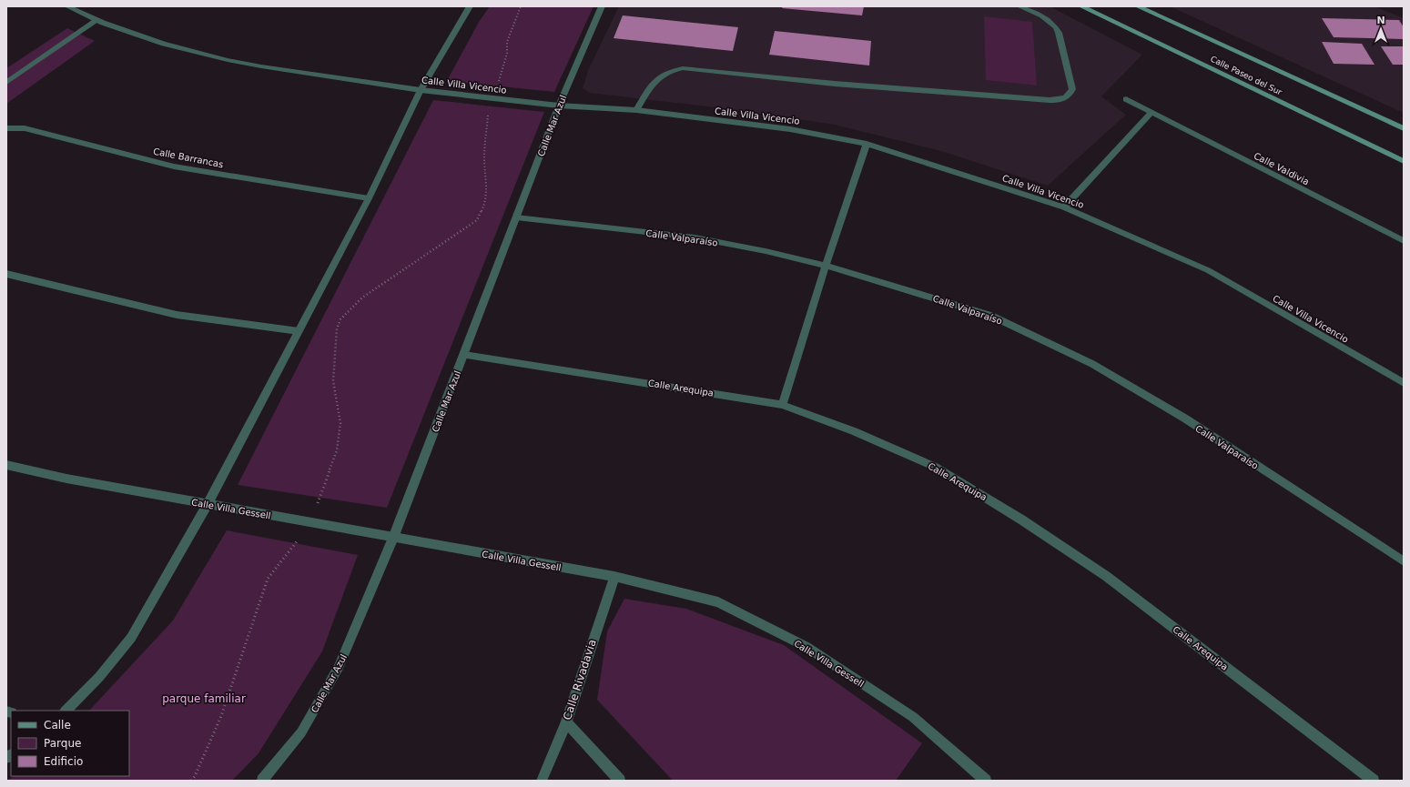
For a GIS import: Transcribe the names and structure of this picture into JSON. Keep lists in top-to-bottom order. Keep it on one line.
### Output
{"streets":{"main road":["Calle Paseo del Sur"],"street":["Calle Villa Vicencio","Calle Mar Azul","Calle Barrancas","Calle Valdivia","Calle Valparaíso","Calle Arequipa","Calle Villa Gessell","Calle Rivadavia"]},"crossings":[["Calle Villa Vicencio","Calle Mar Azul"],["Calle Mar Azul","Calle Valparaíso"],["Calle Mar Azul","Calle Arequipa"],["Calle Mar Azul","Calle Villa Gessell"],["Calle Villa Gessell","Calle Rivadavia"]],"parks":["parque familiar"],"legend":["Calle","Parque","Edificio"],"north":"top"}
